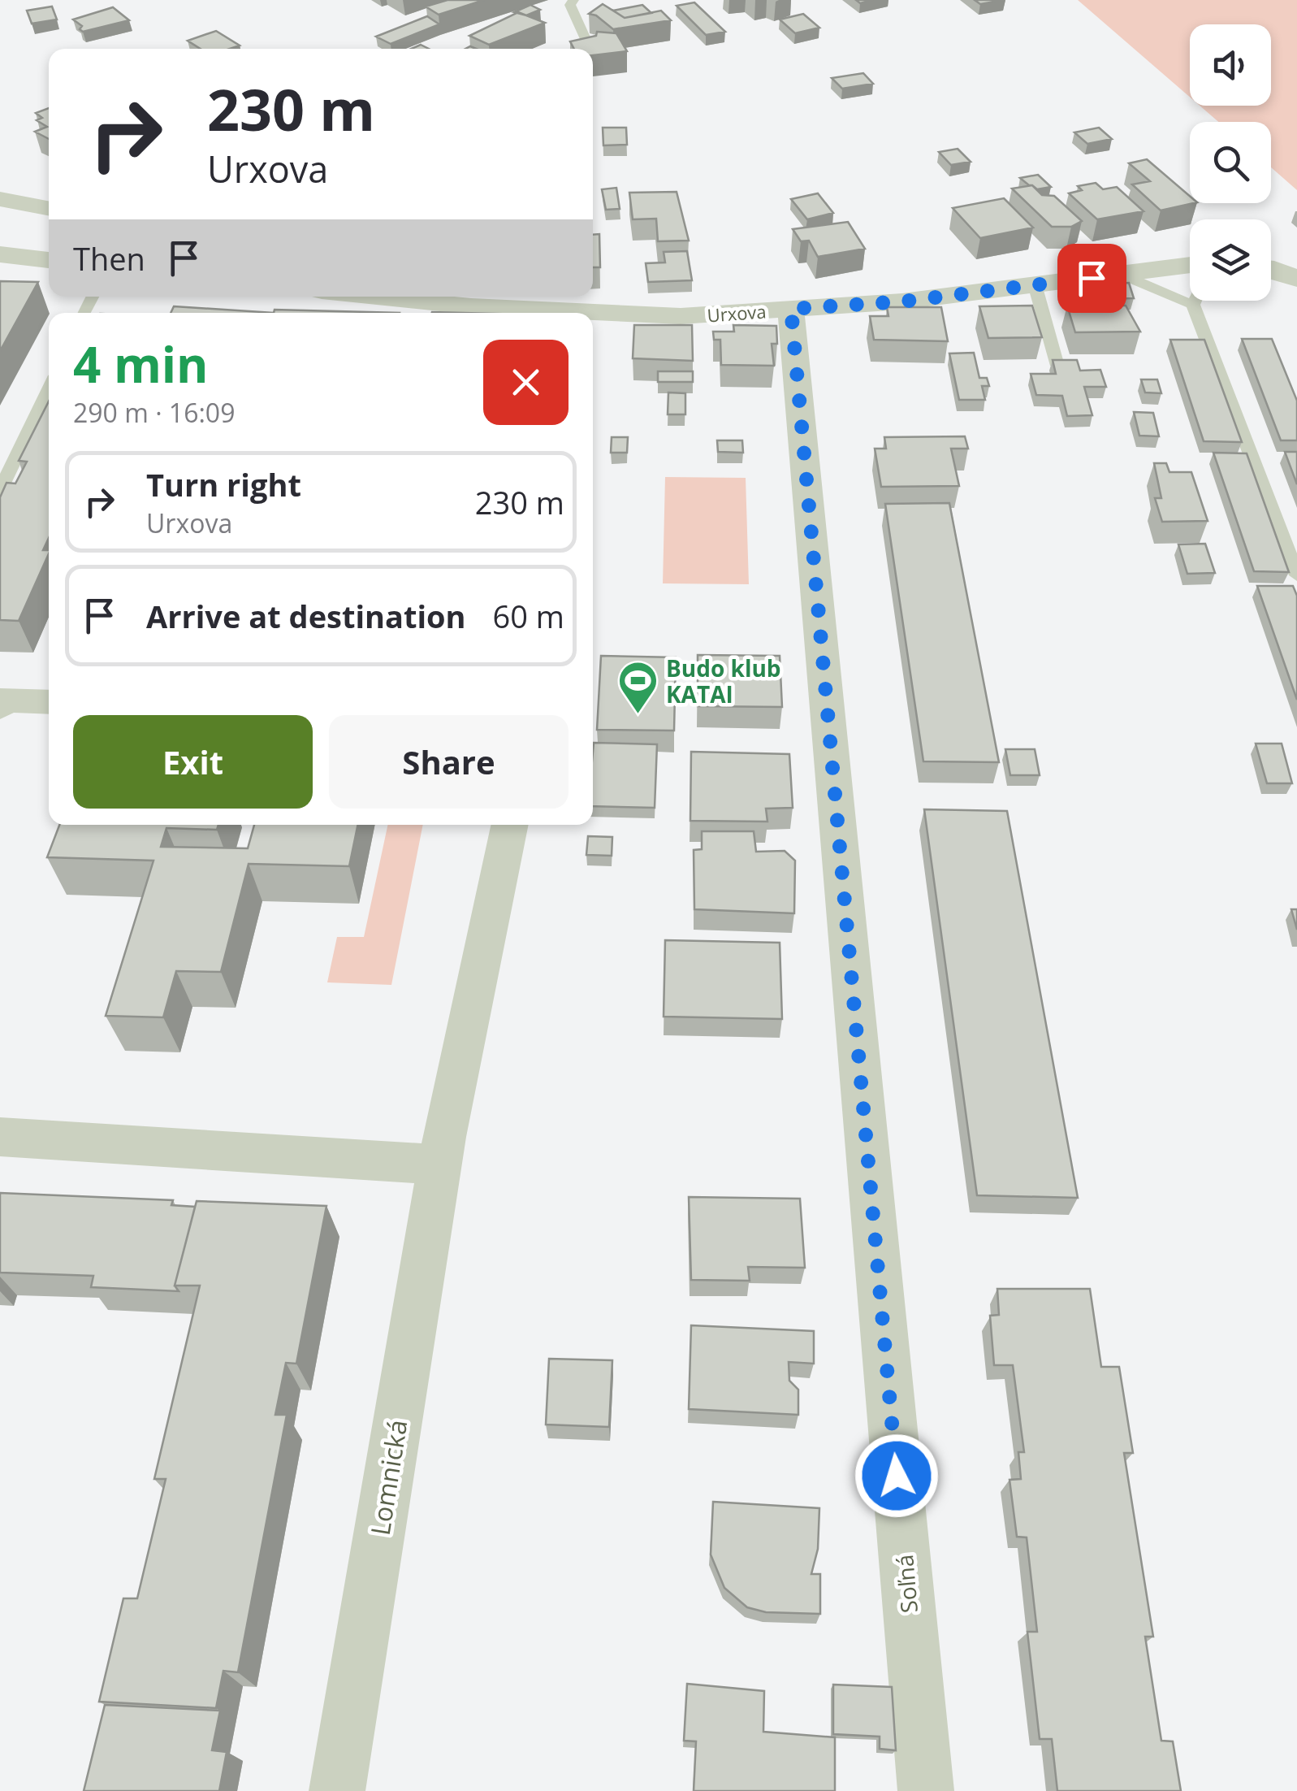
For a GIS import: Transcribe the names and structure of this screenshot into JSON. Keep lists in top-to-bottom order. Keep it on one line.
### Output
{"streets":{"street":["Urxova","Lomnická","Soľná"]},"crossings":[["Urxova","Soľná"]],"places":{"sports":["Budo klub KATAI"]},"page":{"turn":["230 m","Urxova"],"then":"Then","heading":["4 min","290 m · 16:09"],"list":[{"name":"Turn right","note":"Urxova","value":"230 m"},{"name":"Arrive at destination","value":"60 m"}],"buttons":["Exit","Share"]}}
